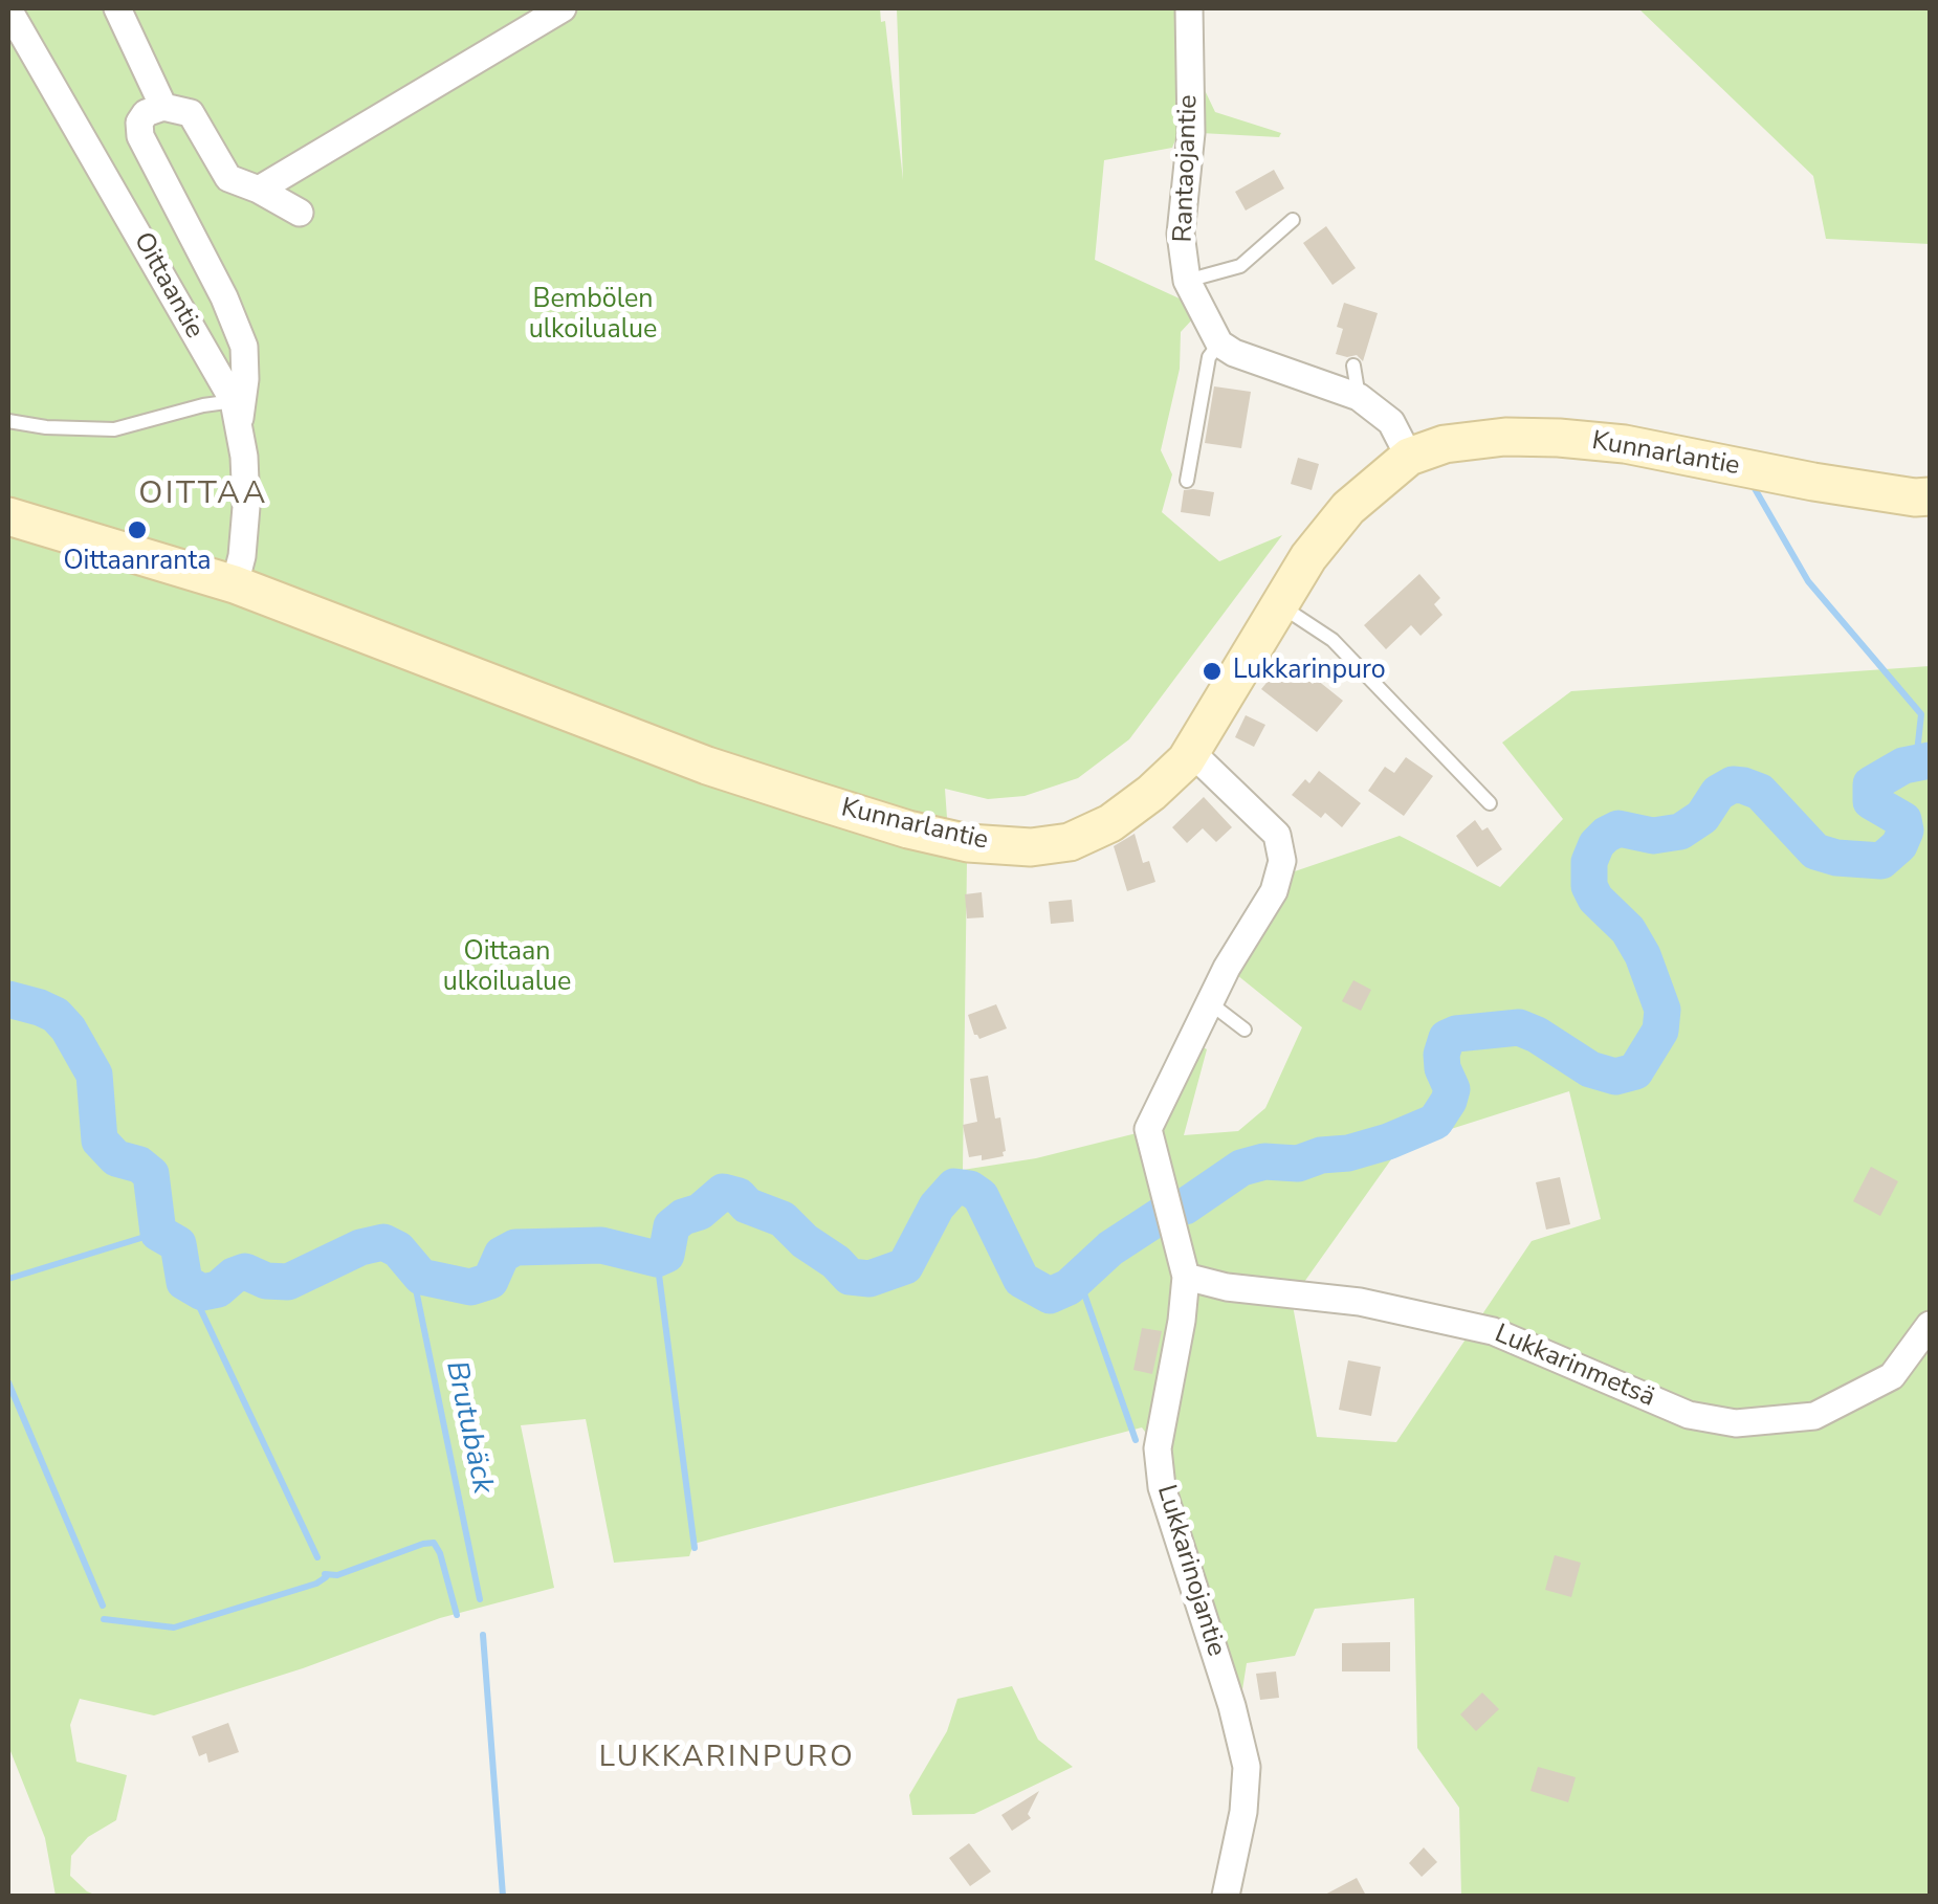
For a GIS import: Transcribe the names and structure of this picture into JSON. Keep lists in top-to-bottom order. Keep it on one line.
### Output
{"streets":{"main road":["Kunnarlantie"],"street":["Rantaojantie","Oittaantie","Lukkarinmetsä","Lukkarinojantie"]},"crossings":[["Oittaantie","Kunnarlantie"],["Kunnarlantie","Lukkarinojantie"],["Lukkarinmetsä","Lukkarinojantie"]],"districts":["OITTAA","LUKKARINPURO"],"water":["Brutubäck"],"parks":["Bembölen ulkoilualue","Oittaan ulkoilualue"],"places":["Oittaanranta","Lukkarinpuro"]}
